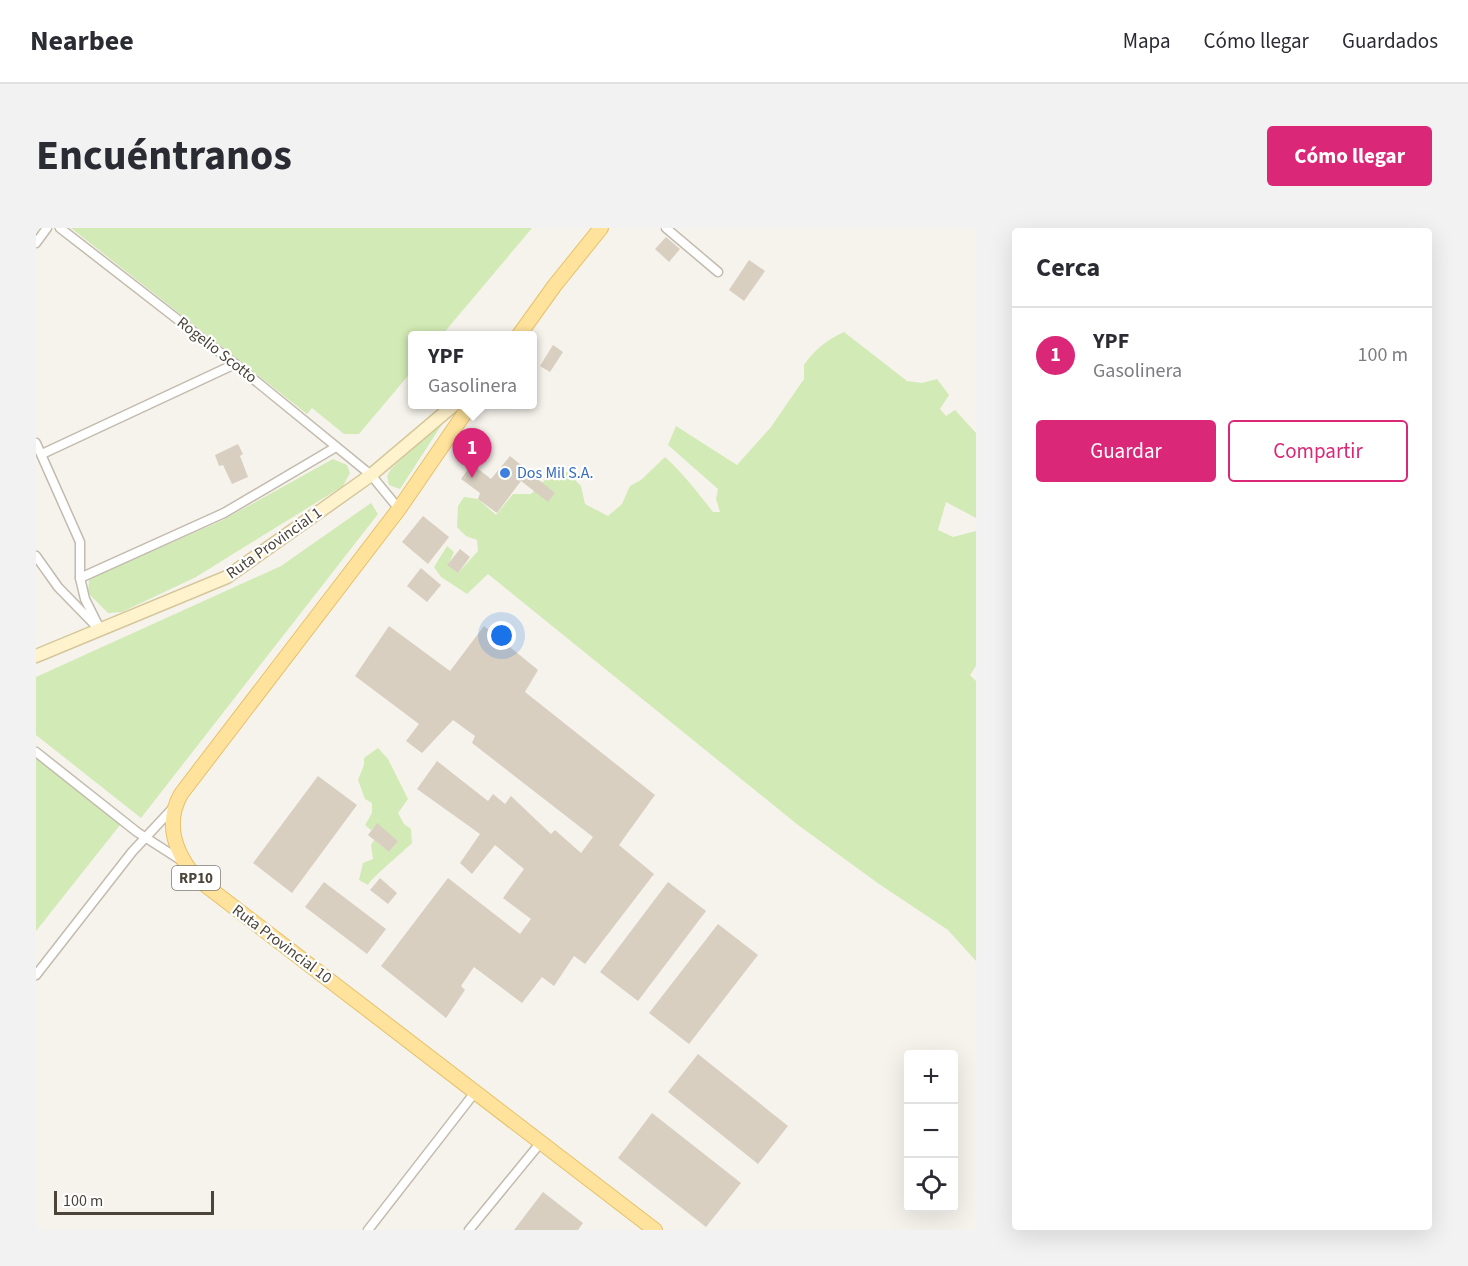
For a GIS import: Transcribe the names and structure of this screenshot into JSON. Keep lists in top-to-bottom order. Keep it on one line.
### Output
{"streets":{"main road":["Ruta Provincial 1","RP10","Ruta Provincial 10"],"street":["Rogelio Scotto"]},"crossings":[["Rogelio Scotto","Ruta Provincial 1"]],"places":["Dos Mil S.A."],"scale_bar":"100 m","page":{"header":"Nearbee","nav":["Mapa","Cómo llegar","Guardados"],"title":"Encuéntranos","buttons":["Cómo llegar",["Guardar","Compartir"]],"heading":"Cerca","list":[{"mark":"1","name":"YPF","note":"Gasolinera","value":"100 m"}],"popup":["YPF","Gasolinera"],"pins":"1","map_buttons":["+","−"],"scale":"100 m"}}
